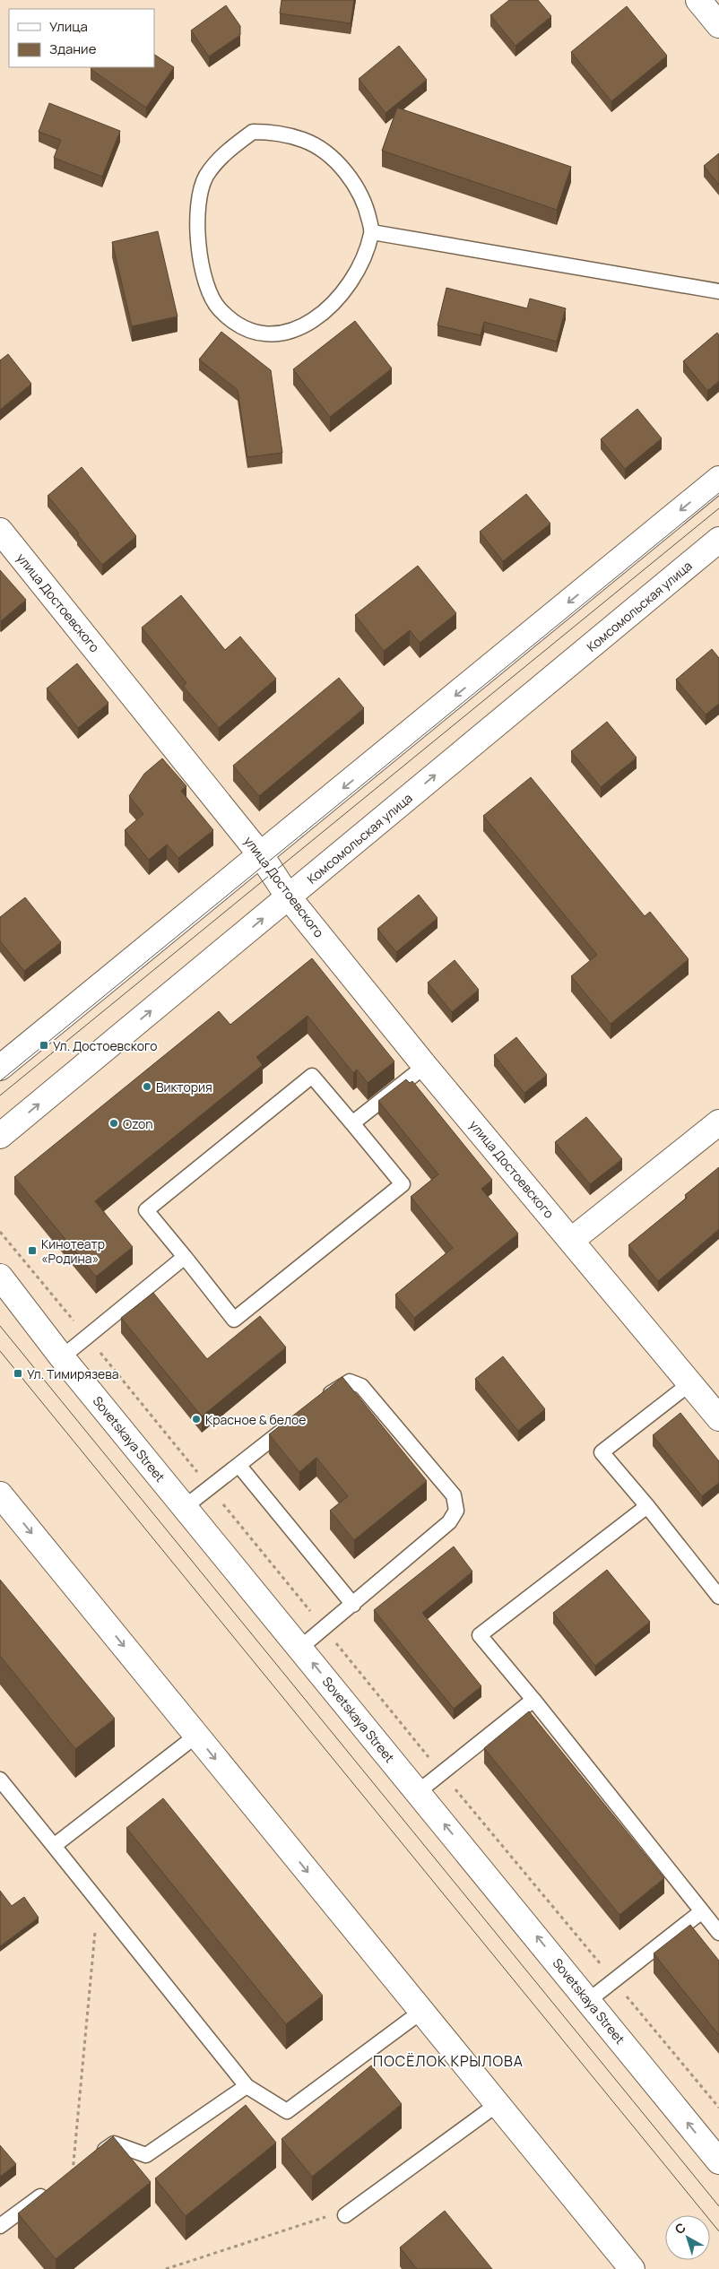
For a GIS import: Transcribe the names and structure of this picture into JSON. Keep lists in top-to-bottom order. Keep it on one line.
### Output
{"streets":{"main road":["улица Достоевского","Комсомольская улица","Sovetskaya Street"]},"crossings":[["улица Достоевского","Комсомольская улица"]],"districts":["ПОСЁЛОК КРЫЛОВА"],"places":{"transit":["Ул. Достоевского","Кинотеатр «Родина»","Ул. Тимирязева"],"other":["Виктория","Ozon","Красное & белое"]},"legend":["Улица","Здание"],"north":"top left"}
